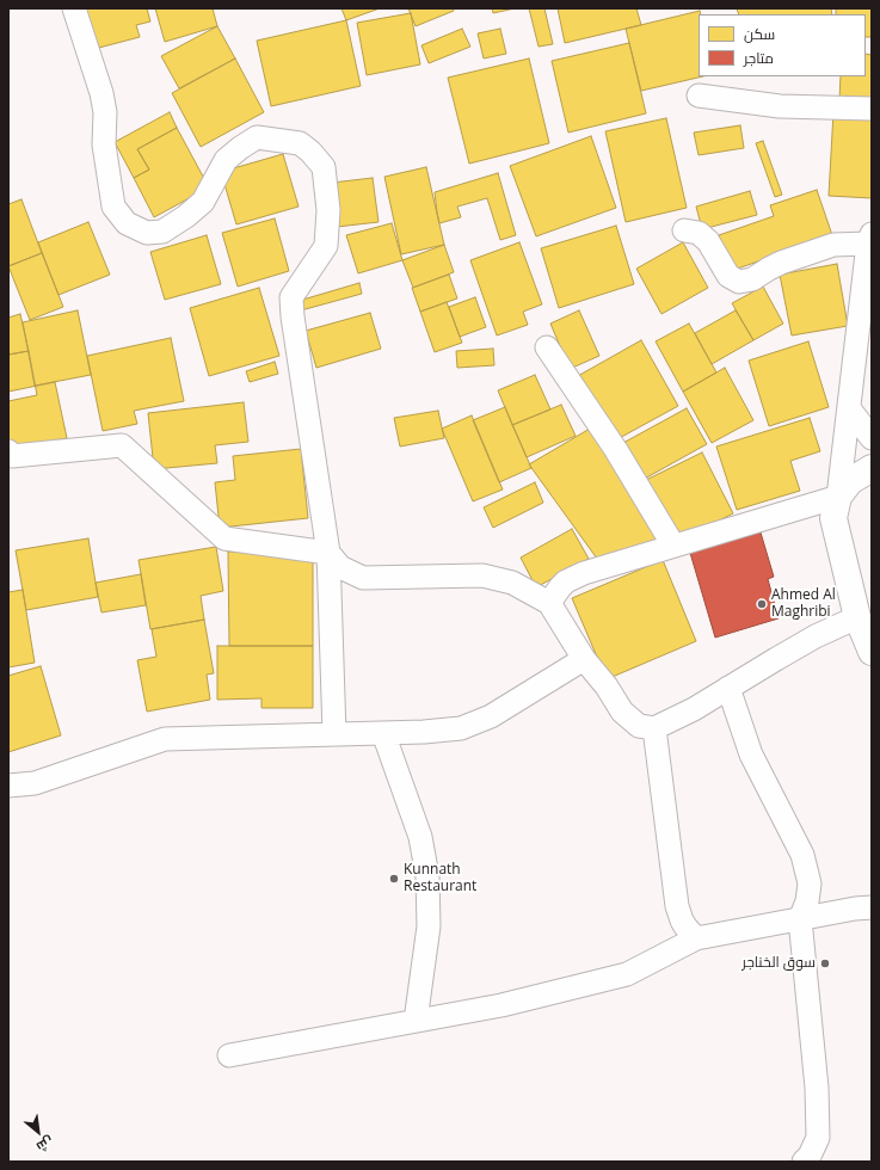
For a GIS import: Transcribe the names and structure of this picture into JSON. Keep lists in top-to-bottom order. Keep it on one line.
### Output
{"places":["Ahmed Al Maghribi","Kunnath Restaurant","سوق الخناجر"],"legend":["سكن","متاجر"],"north":"bottom right"}
